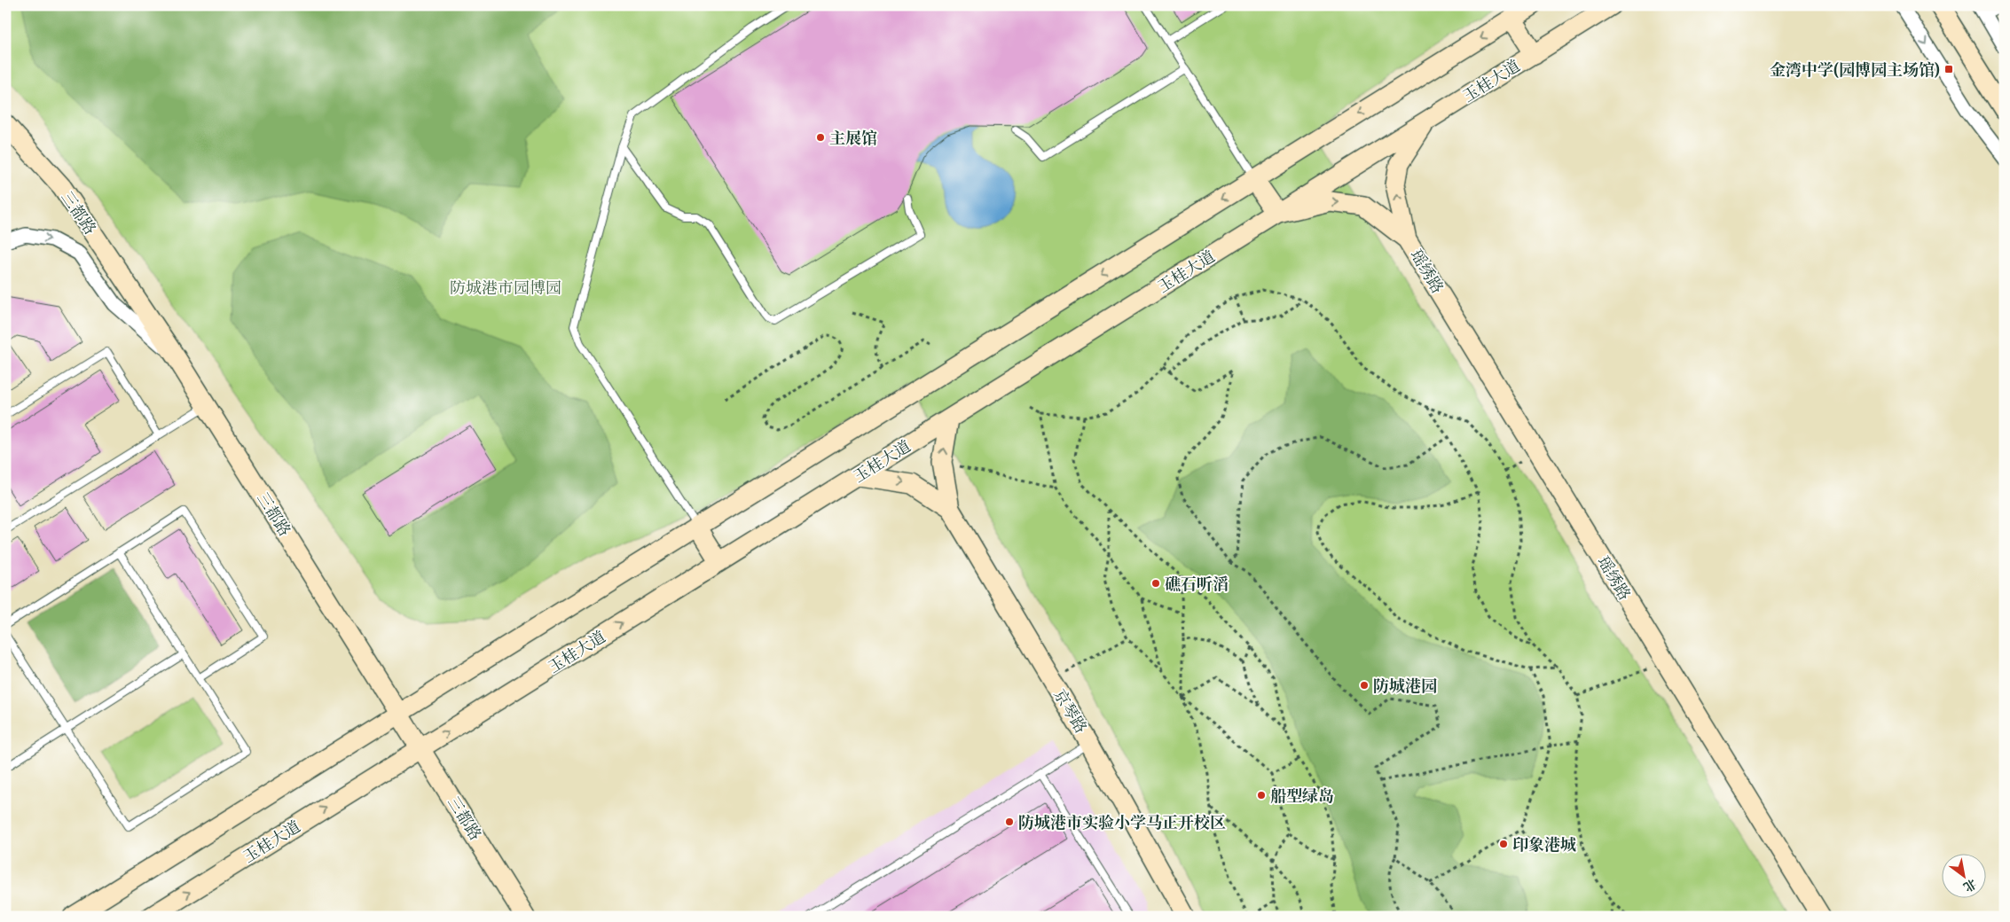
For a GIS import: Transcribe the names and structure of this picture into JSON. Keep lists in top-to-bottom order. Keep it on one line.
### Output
{"streets":{"main road":["玉桂大道","三都路","瑶绣路","京琴路"]},"crossings":[["玉桂大道","三都路"]],"parks":["防城港市园博园"],"places":{"transit":["金湾中学(园博园主场馆)"],"other":["主展馆","礁石听滔","防城港园","船型绿岛","防城港市实验小学马正开校区","印象港城"]},"north":"bottom right"}
